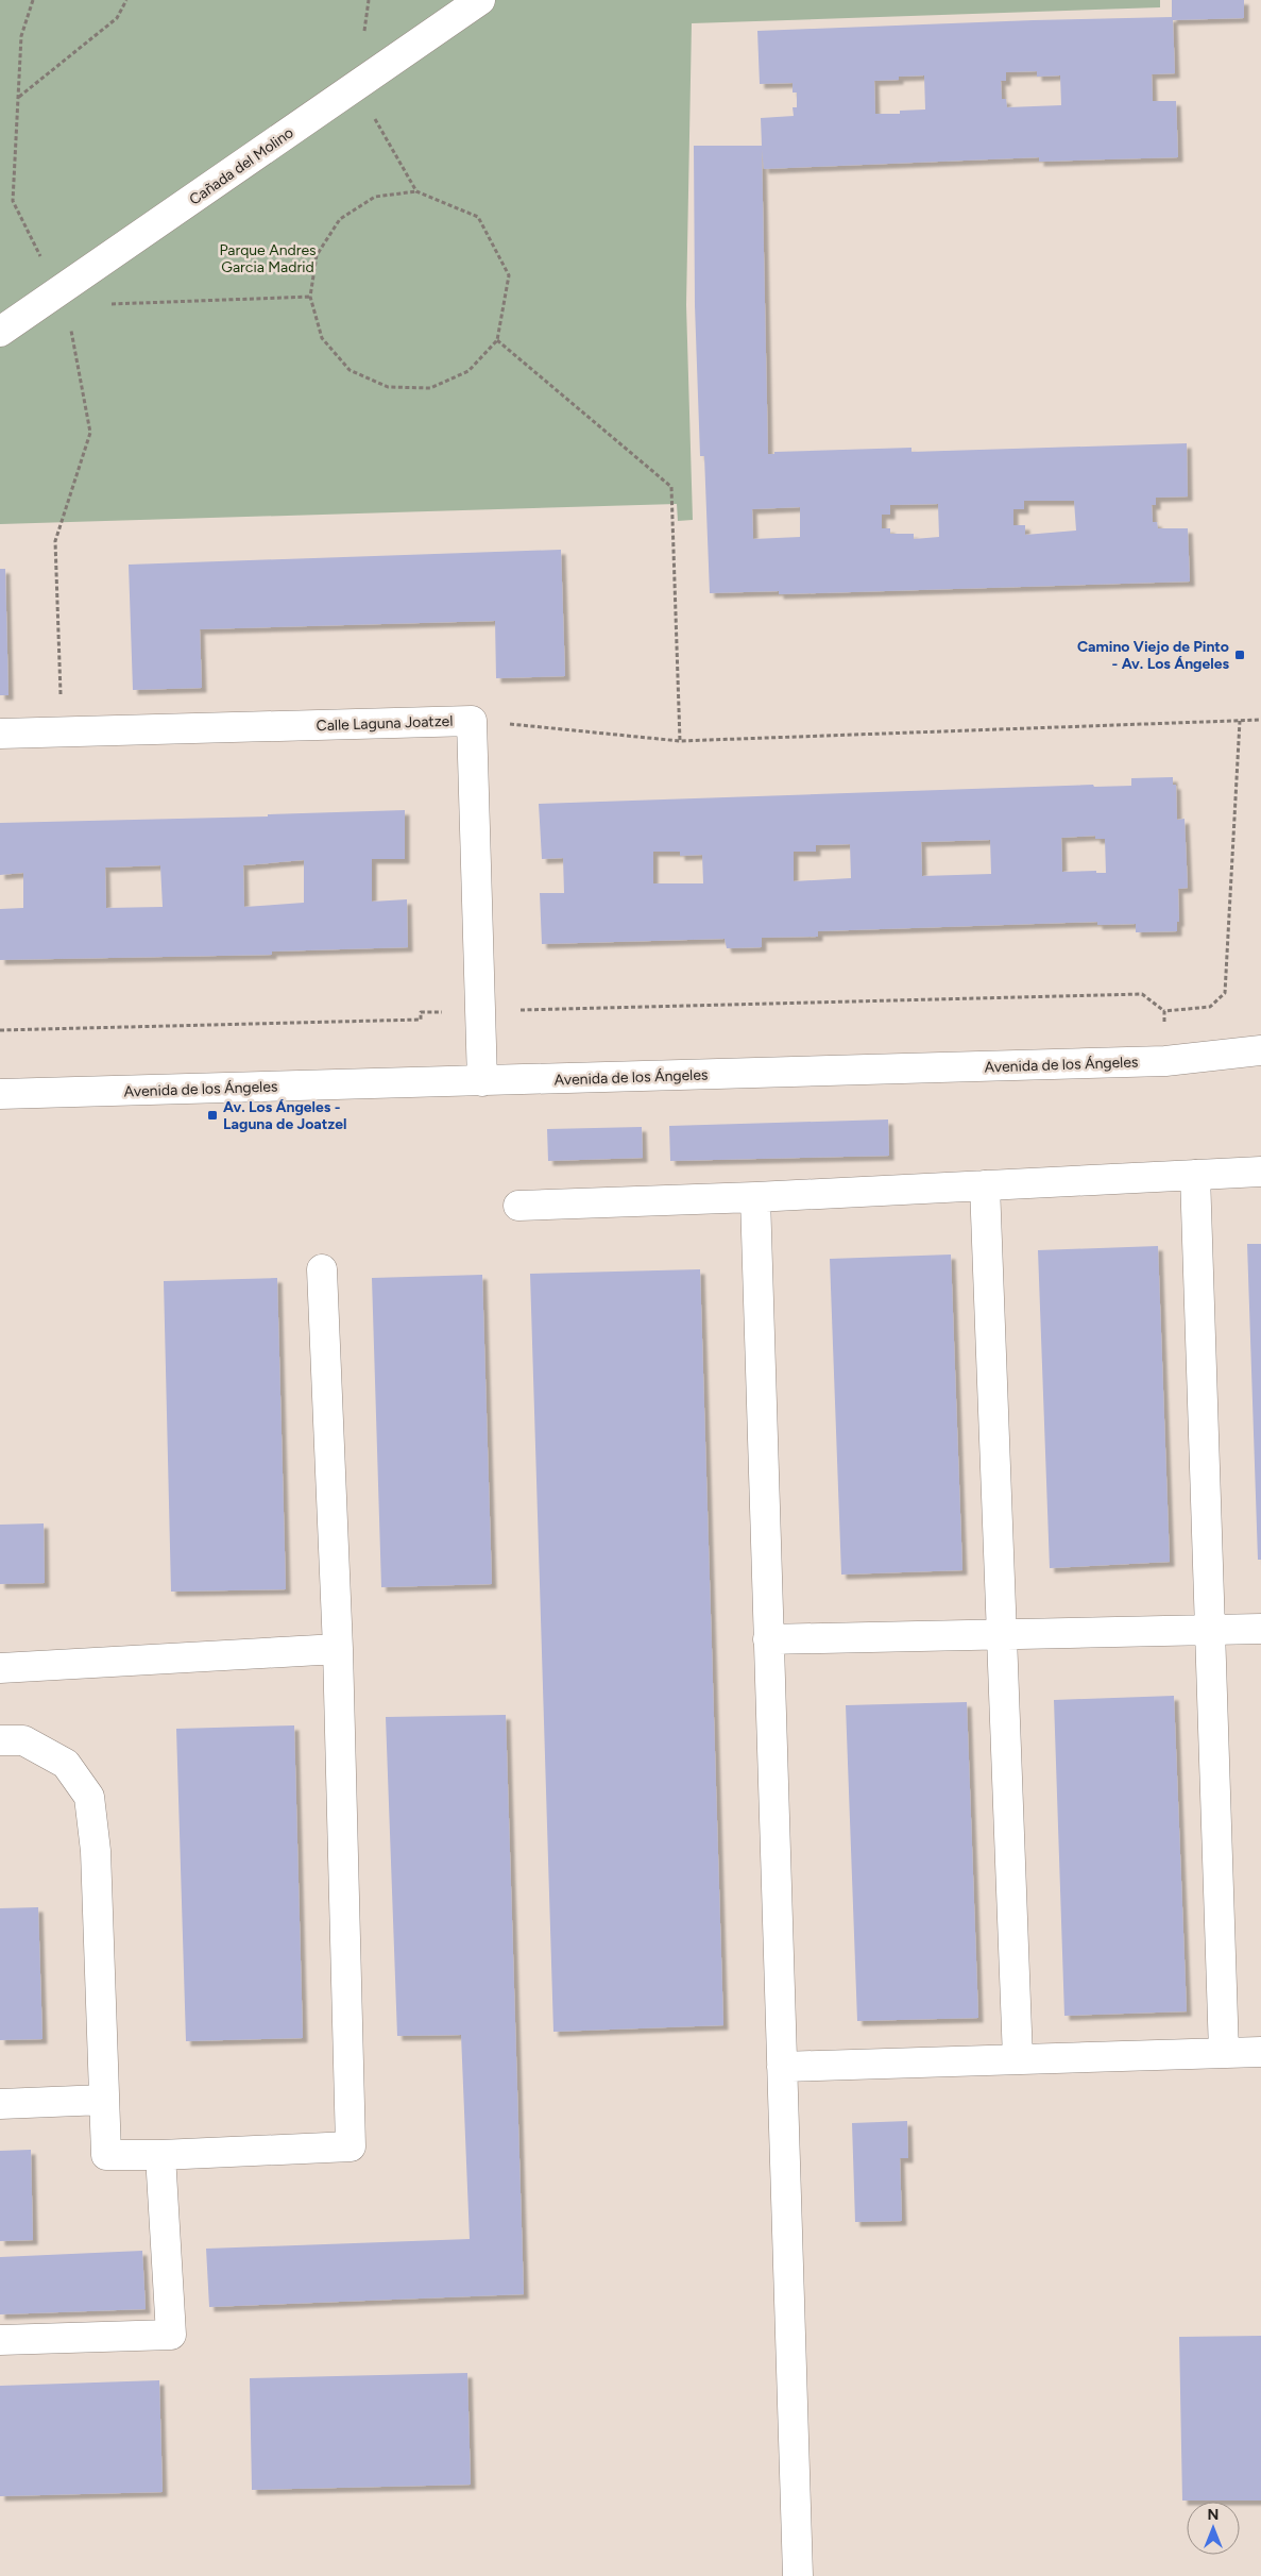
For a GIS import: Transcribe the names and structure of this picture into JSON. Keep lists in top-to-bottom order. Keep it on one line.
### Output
{"streets":{"street":["Cañada del Molino","Calle Laguna Joatzel","Avenida de los Ángeles"]},"crossings":[["Calle Laguna Joatzel","Avenida de los Ángeles"]],"parks":["Parque Andres Garcia Madrid"],"places":{"transit":["Camino Viejo de Pinto - Av. Los Ángeles","Av. Los Ángeles - Laguna de Joatzel"]},"north":"top"}
